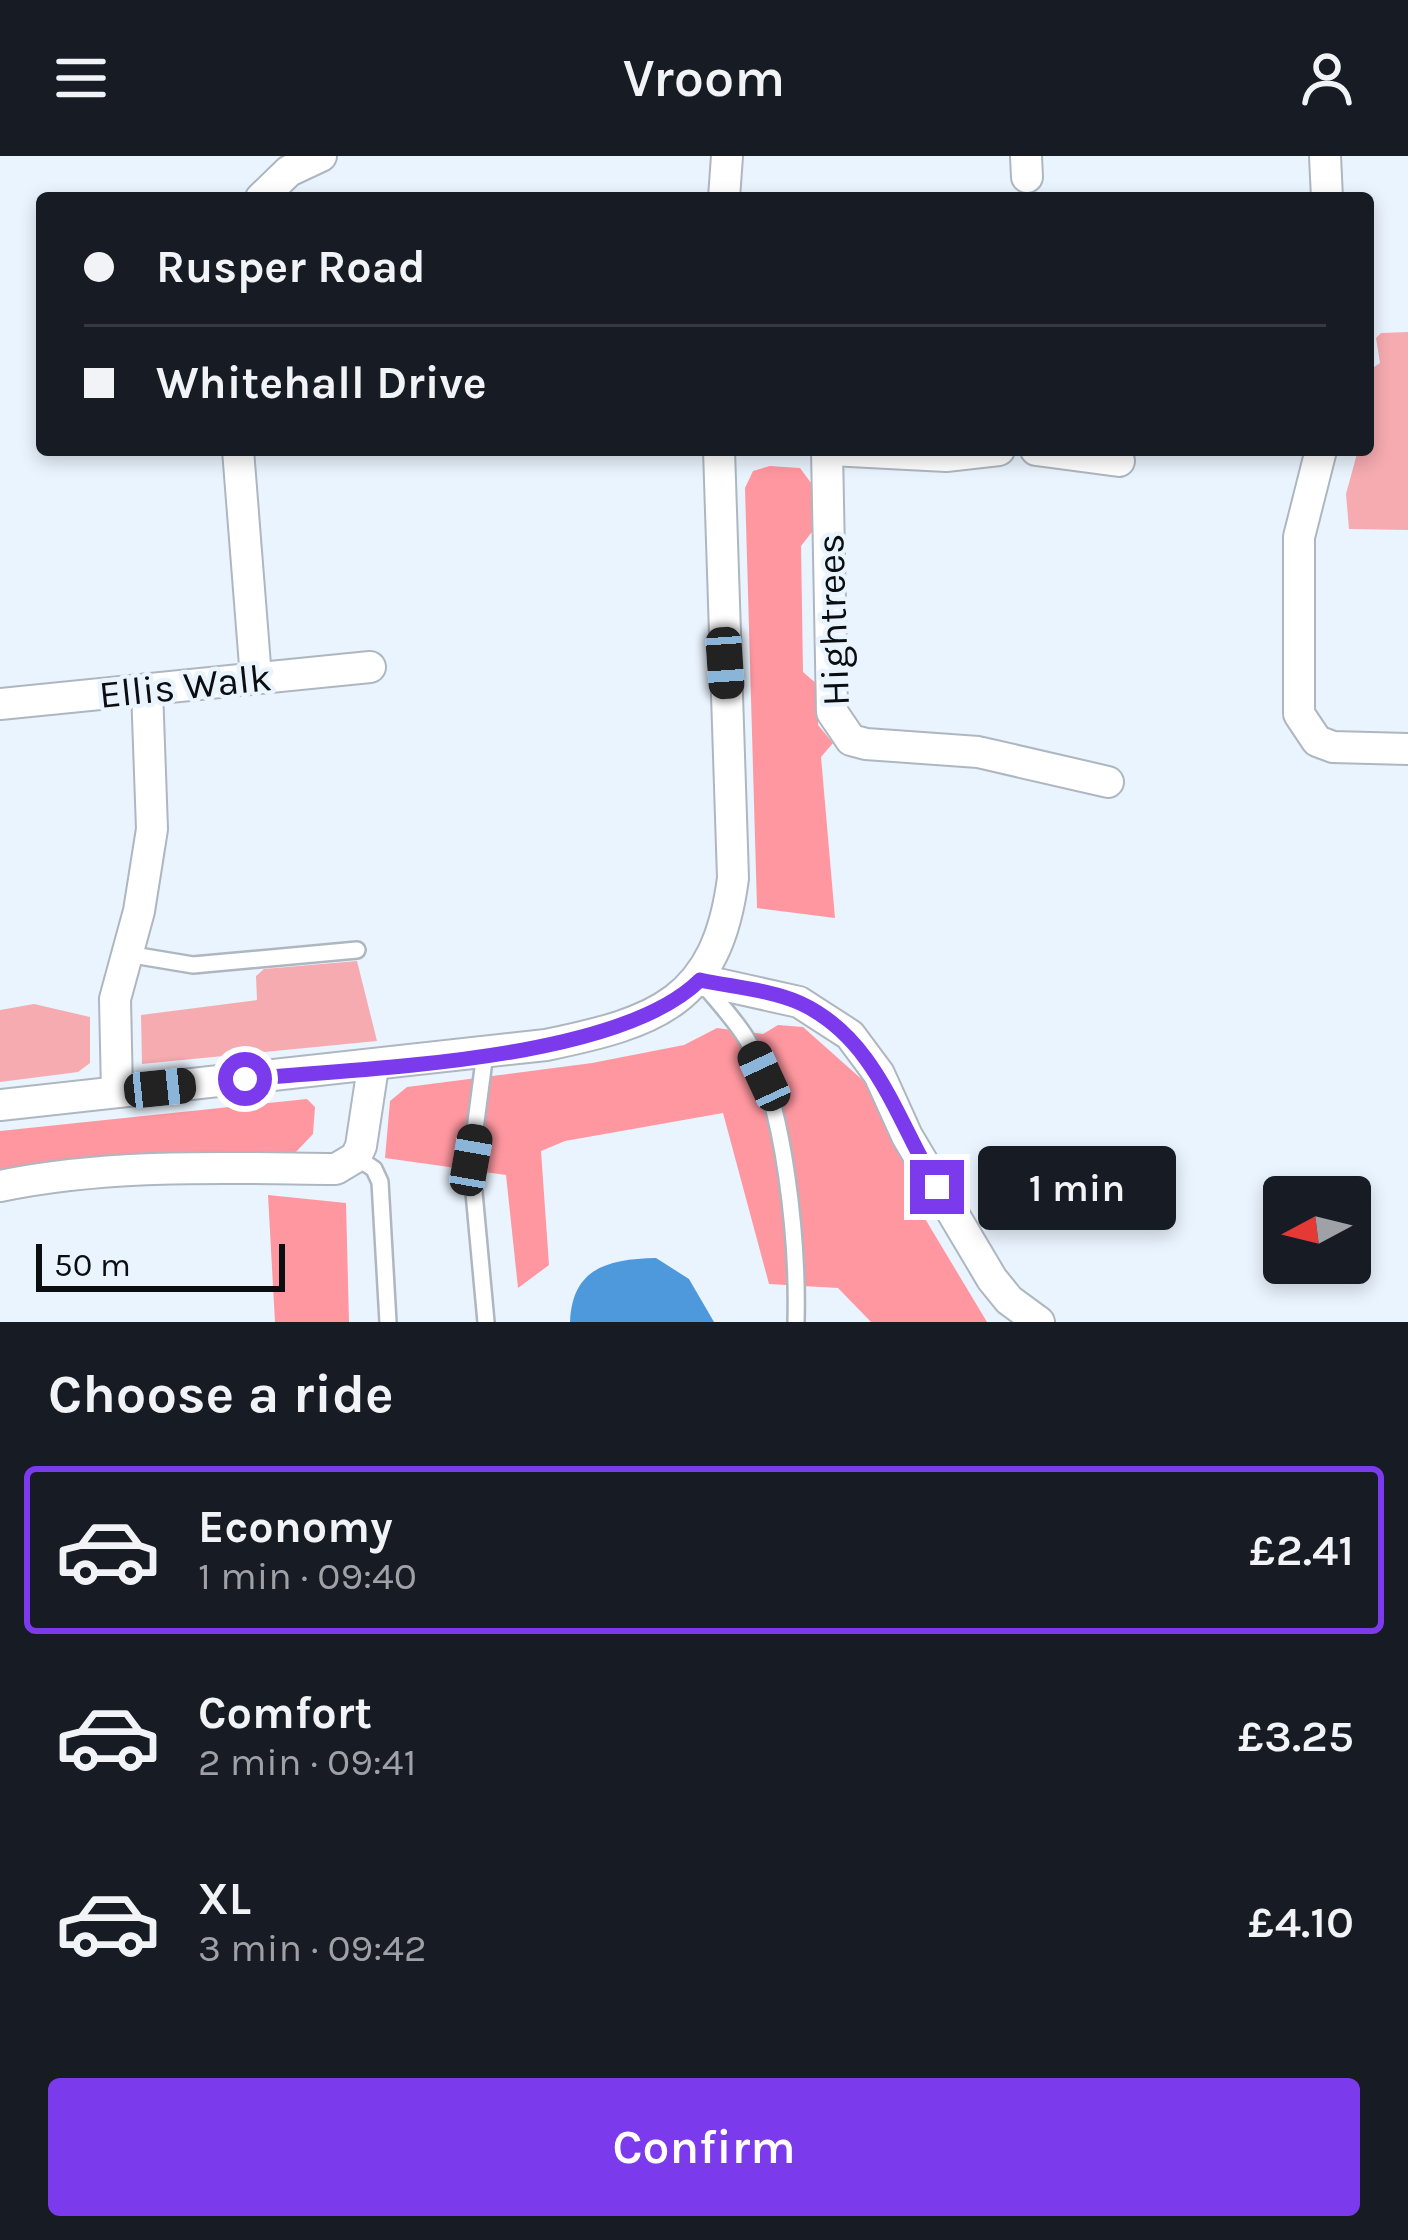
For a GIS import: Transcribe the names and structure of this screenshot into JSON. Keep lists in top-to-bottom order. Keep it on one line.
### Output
{"streets":{"street":["Hightrees","Ellis Walk"]},"scale_bar":"50 m","north":"left","page":{"header":"Vroom","banner":["Rusper Road","Whitehall Drive"],"bubble":"1 min","scale":"50 m","heading":"Choose a ride","list":[{"name":"Economy","note":"1 min · 09:40","value":"£2.41"},{"name":"Comfort","note":"2 min · 09:41","value":"£3.25"},{"name":"XL","note":"3 min · 09:42","value":"£4.10"}],"buttons":"Confirm"}}
